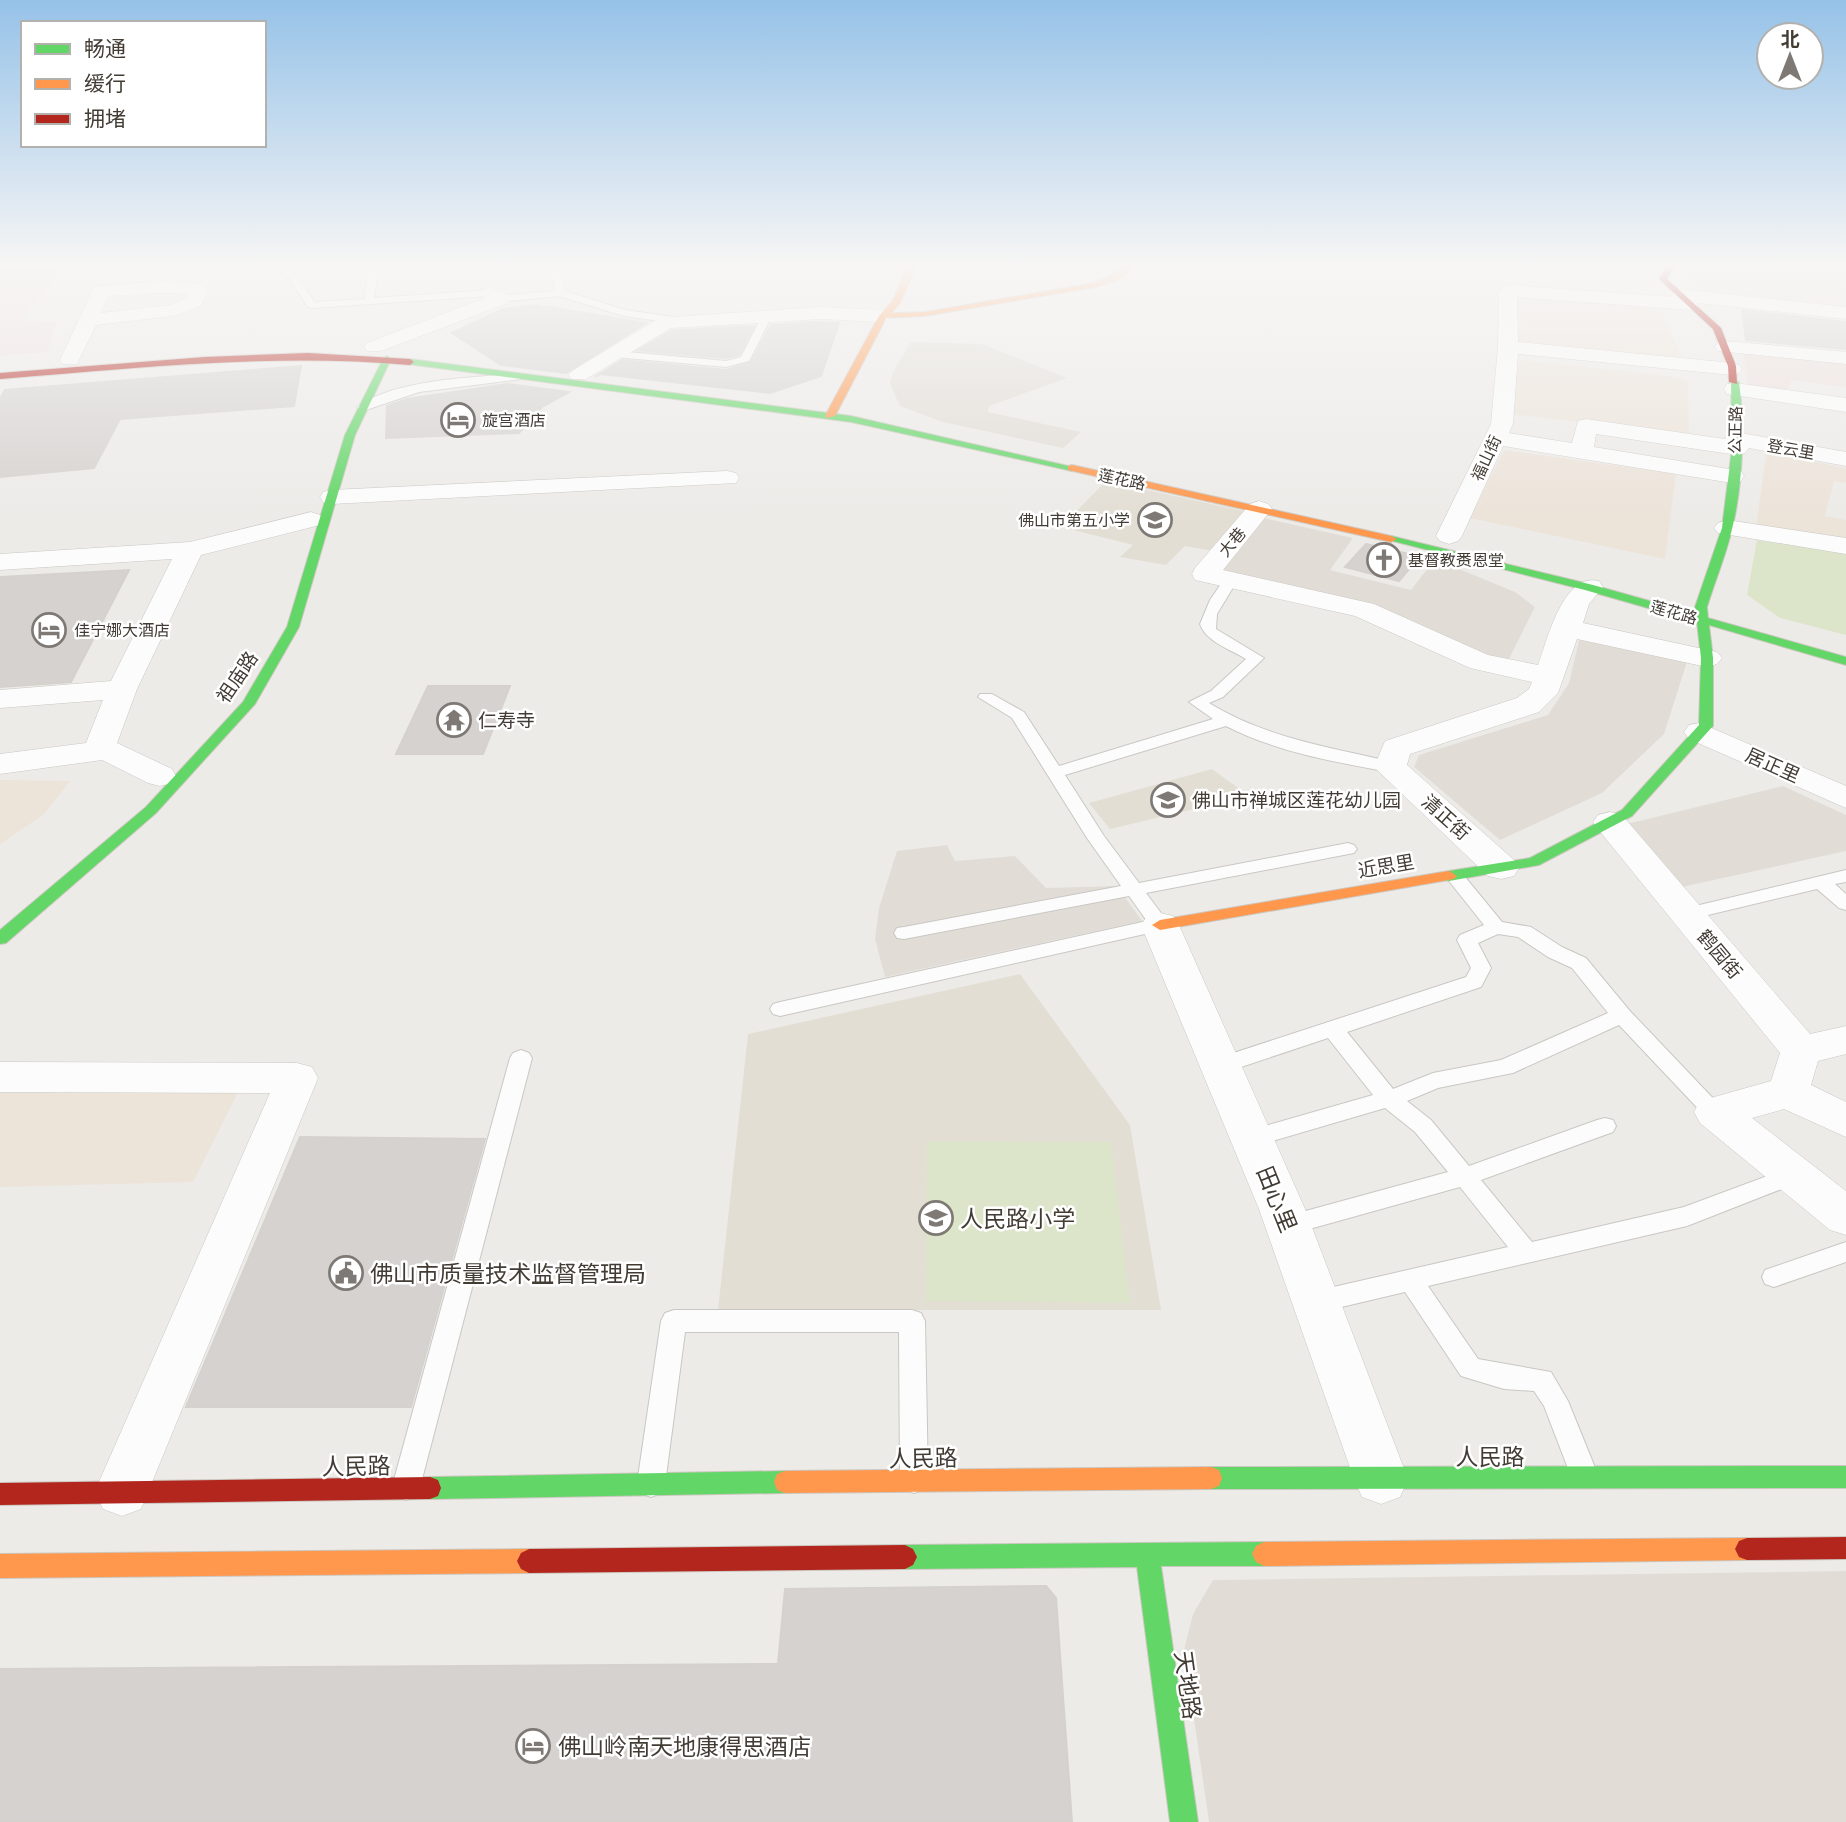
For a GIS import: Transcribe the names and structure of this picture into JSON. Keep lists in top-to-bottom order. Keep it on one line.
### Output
{"streets":{"main road":["公正路","莲花路","祖庙路","近思里","人民路","天地路"],"street":["登云里","福山街","大巷","居正里","清正街","鹤园街","田心里"]},"crossings":[["公正路","登云里"],["公正路","莲花路"],["福山街","莲花路"],["莲花路","大巷"],["莲花路","祖庙路"],["清正街","近思里"],["近思里","鹤园街"],["近思里","田心里"],["田心里","人民路"]],"places":{"hotel":["旋宫酒店","佳宁娜大酒店","佛山岭南天地康得思酒店"],"school or university":["佛山市第五小学","佛山市禅城区莲花幼儿园","人民路小学"],"church":["基督教赉恩堂"],"temple":["仁寿寺"],"public building":["佛山市质量技术监督管理局"]},"legend":["畅通","缓行","拥堵"],"north":"top"}
